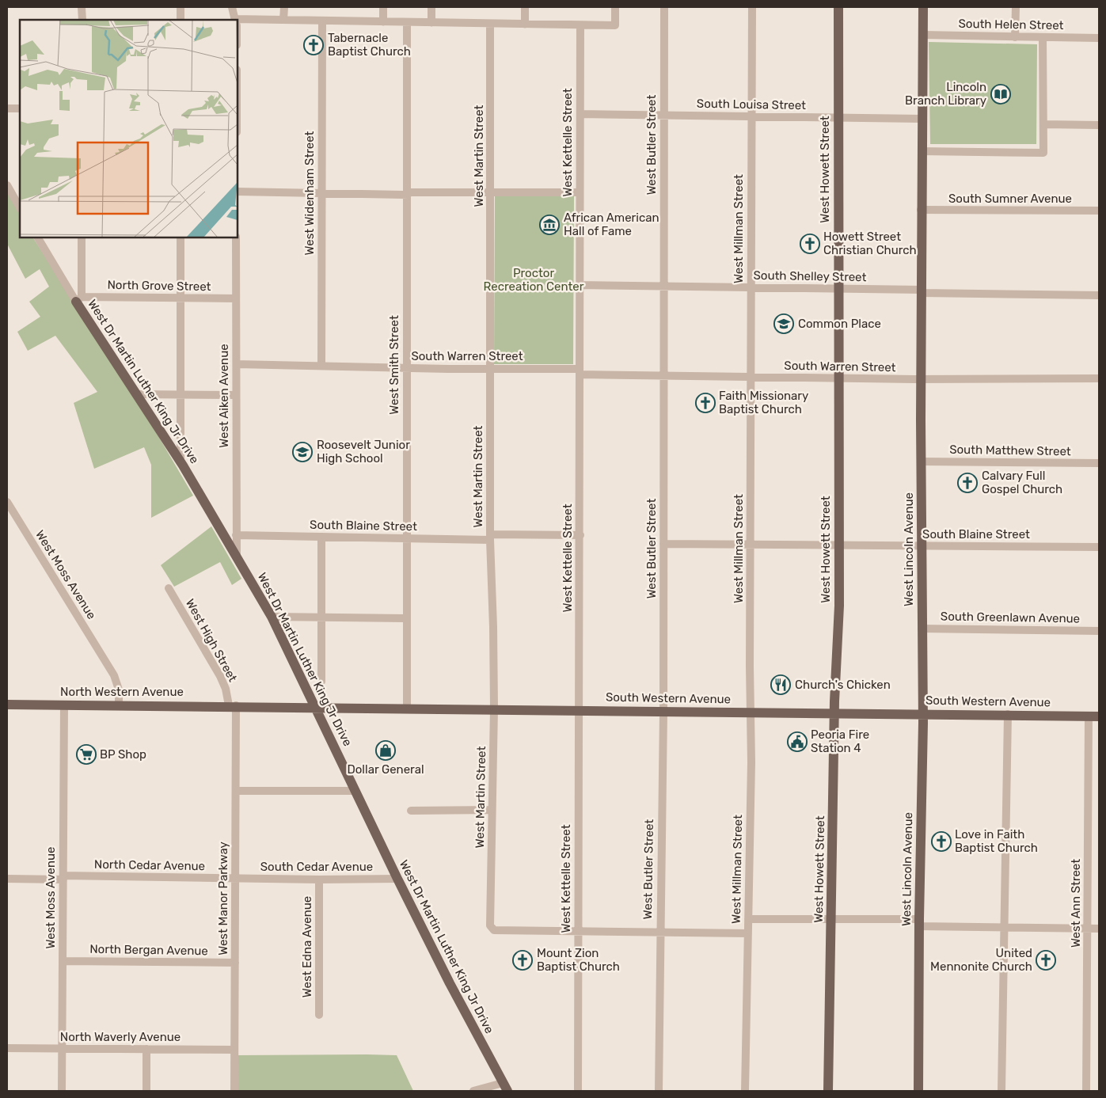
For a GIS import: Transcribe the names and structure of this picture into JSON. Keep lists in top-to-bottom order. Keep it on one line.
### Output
{"streets":{"main road":["West Howett Street","West Dr Martin Luther King Jr Drive","West Lincoln Avenue","North Western Avenue","South Western Avenue"],"street":["South Helen Street","South Louisa Street","West Kettelle Street","West Butler Street","West Martin Street","West Widenham Street","South Sumner Avenue","West Millman Street","South Shelley Street","North Grove Street","South Warren Street","West Smith Street","West Aiken Avenue","South Matthew Street","South Blaine Street","West Moss Avenue","South Greenlawn Avenue","West High Street","North Cedar Avenue","South Cedar Avenue","West Manor Parkway","West Ann Street","West Edna Avenue","North Bergan Avenue","North Waverly Avenue"]},"crossings":[["South Helen Street","West Lincoln Avenue"],["South Louisa Street","West Kettelle Street"],["South Louisa Street","West Butler Street"],["South Louisa Street","West Howett Street"],["South Louisa Street","West Millman Street"],["South Louisa Street","West Lincoln Avenue"],["West Kettelle Street","West Martin Street"],["West Kettelle Street","South Shelley Street"],["West Kettelle Street","South Warren Street"],["West Kettelle Street","South Blaine Street"],["West Kettelle Street","South Western Avenue"],["West Butler Street","South Shelley Street"],["West Butler Street","South Warren Street"],["West Butler Street","South Blaine Street"],["West Butler Street","South Western Avenue"],["West Martin Street","South Warren Street"],["West Martin Street","South Blaine Street"],["West Martin Street","South Western Avenue"],["West Howett Street","South Shelley Street"],["West Howett Street","South Warren Street"],["West Howett Street","South Blaine Street"],["West Howett Street","South Western Avenue"],["West Widenham Street","South Warren Street"],["South Sumner Avenue","West Lincoln Avenue"],["West Millman Street","South Shelley Street"],["West Millman Street","South Warren Street"],["West Millman Street","South Blaine Street"],["West Millman Street","South Western Avenue"],["South Shelley Street","West Lincoln Avenue"],["North Grove Street","West Dr Martin Luther King Jr Drive"],["North Grove Street","West Aiken Avenue"],["South Warren Street","West Smith Street"],["South Warren Street","West Aiken Avenue"],["South Warren Street","West Lincoln Avenue"],["West Smith Street","South Blaine Street"],["West Smith Street","South Western Avenue"],["West Dr Martin Luther King Jr Drive","West Aiken Avenue"],["West Dr Martin Luther King Jr Drive","South Western Avenue"],["West Dr Martin Luther King Jr Drive","South Cedar Avenue"],["West Aiken Avenue","South Blaine Street"],["South Matthew Street","West Lincoln Avenue"],["South Blaine Street","West Lincoln Avenue"],["West Lincoln Avenue","South Greenlawn Avenue"],["West Lincoln Avenue","South Western Avenue"],["West Moss Avenue","North Western Avenue"],["West Moss Avenue","North Cedar Avenue"],["West Moss Avenue","North Bergan Avenue"],["West Moss Avenue","North Waverly Avenue"],["West High Street","North Western Avenue"],["West High Street","South Western Avenue"],["West High Street","West Manor Parkway"],["North Western Avenue","South Western Avenue"],["North Western Avenue","West Manor Parkway"],["South Western Avenue","West Manor Parkway"],["South Western Avenue","West Ann Street"],["North Cedar Avenue","South Cedar Avenue"],["North Cedar Avenue","West Manor Parkway"],["South Cedar Avenue","West Manor Parkway"],["South Cedar Avenue","West Edna Avenue"],["West Manor Parkway","North Bergan Avenue"],["West Manor Parkway","North Waverly Avenue"]],"parks":["Proctor Recreation Center"],"places":{"church":["Tabernacle Baptist Church","Howett Street Christian Church","Faith Missionary Baptist Church","Calvary Full Gospel Church","Love in Faith Baptist Church","Mount Zion Baptist Church","United Mennonite Church"],"library":["Lincoln Branch Library"],"museum":["African American Hall of Fame"],"school or university":["Common Place","Roosevelt Junior High School"],"restaurant":["Church's Chicken"],"public building":["Peoria Fire Station 4"],"shop":["Dollar General"],"supermarket":["BP Shop"]}}
